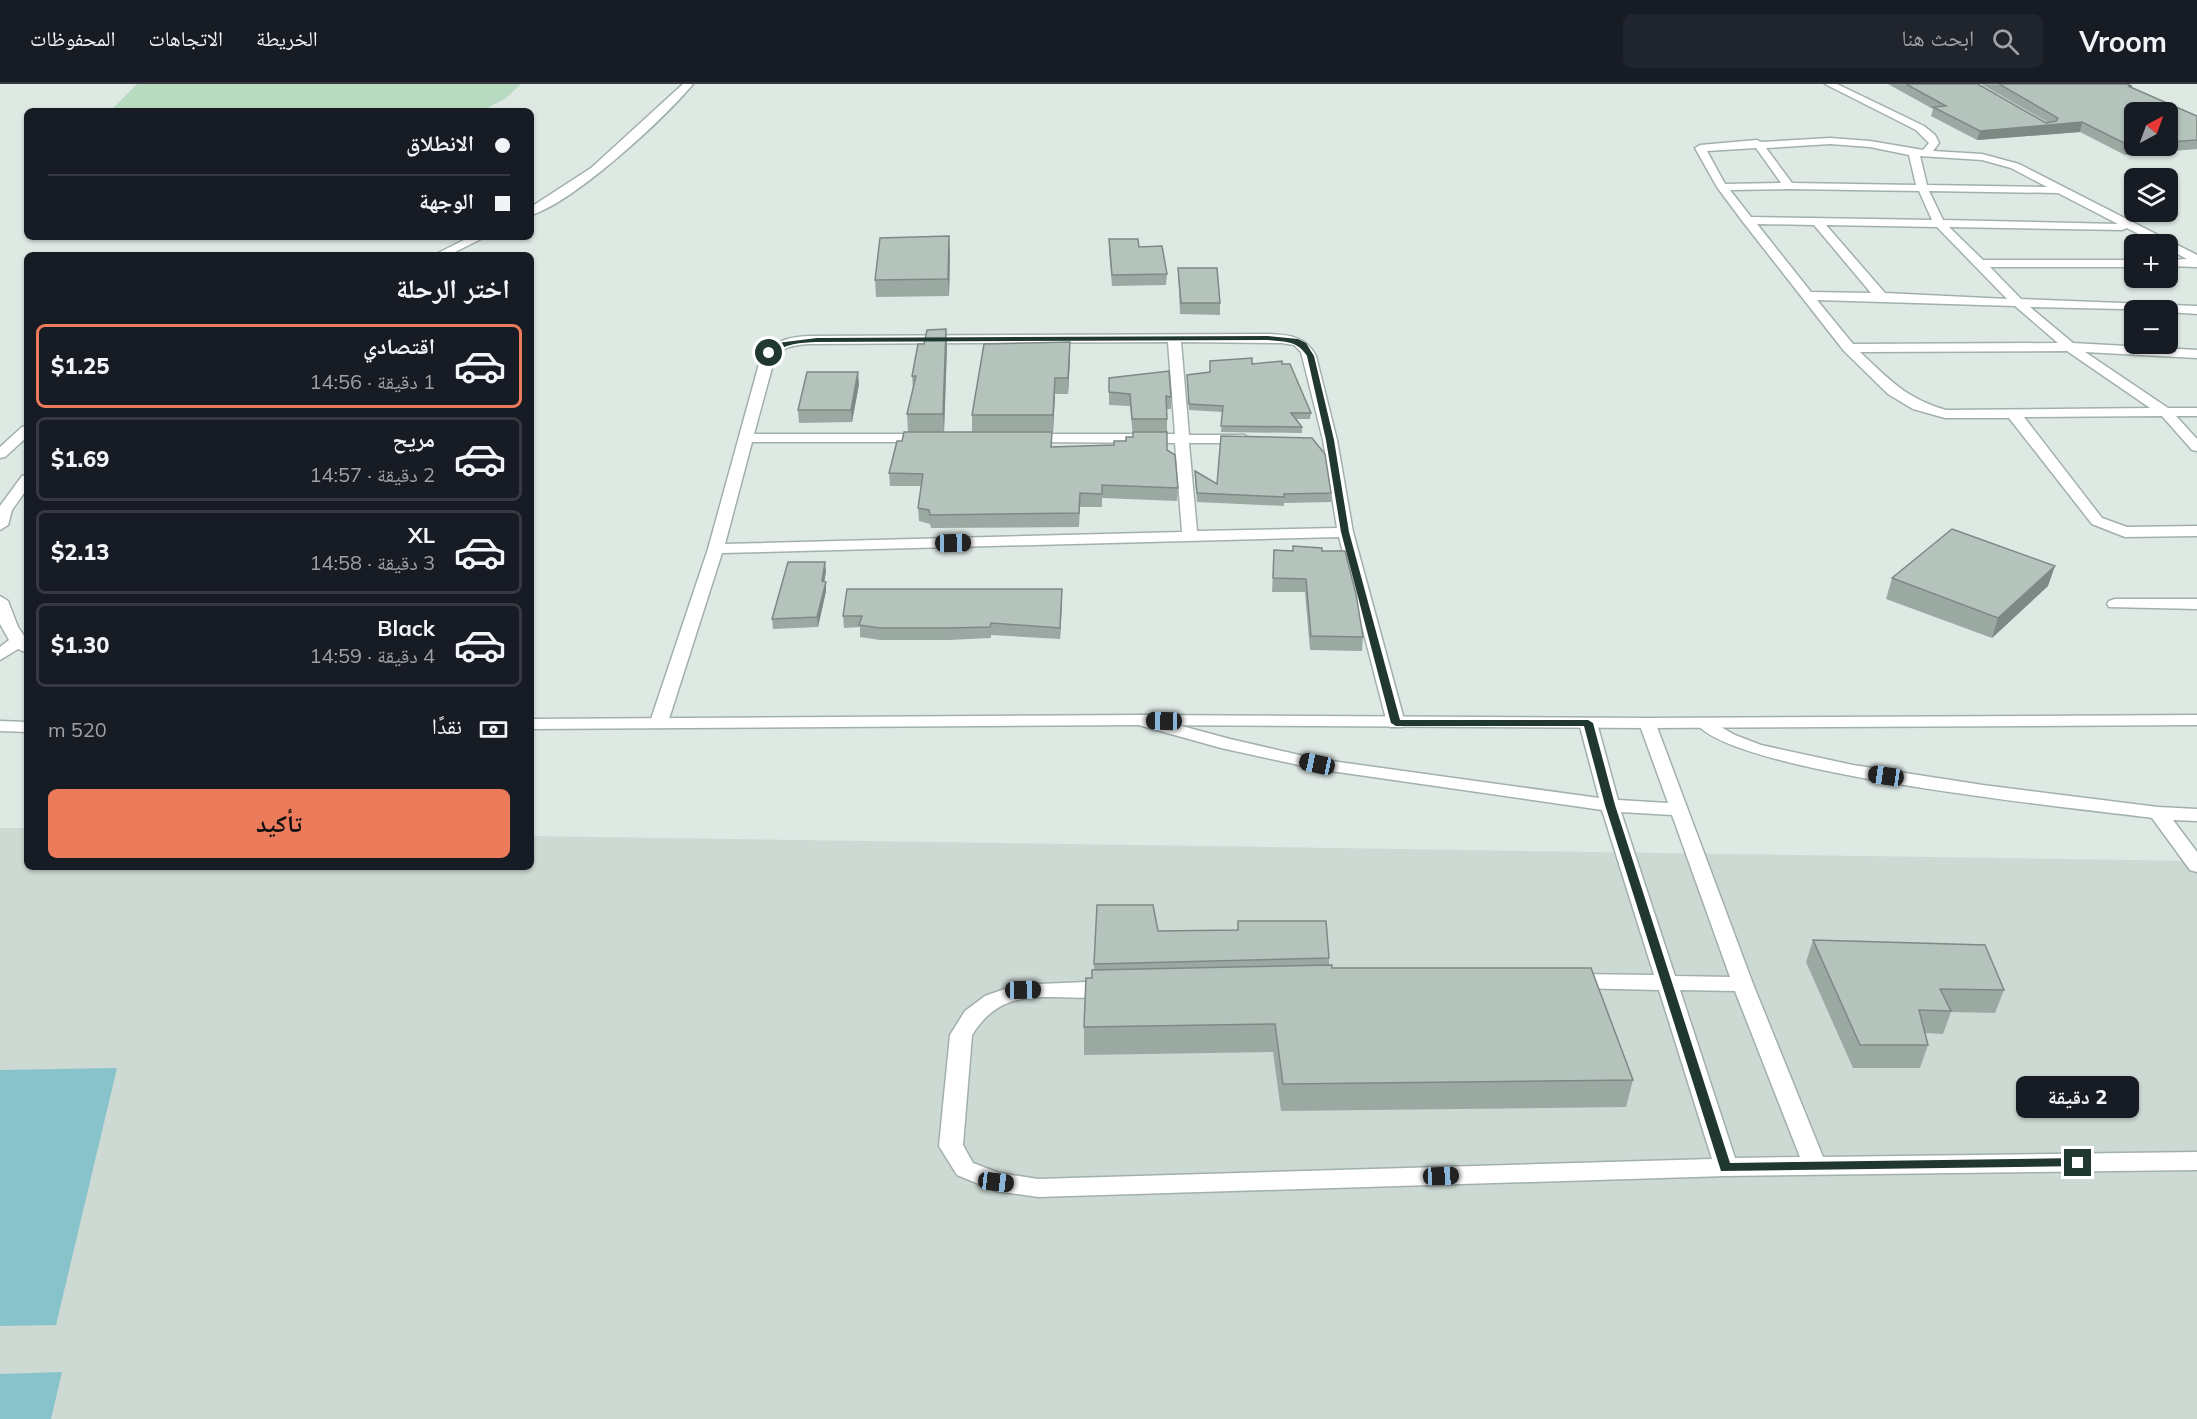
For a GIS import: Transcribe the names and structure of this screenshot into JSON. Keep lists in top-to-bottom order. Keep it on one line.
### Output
{"north":"top right","page":{"header":"Vroom","search":"ابحث هنا","nav":["الخريطة","الاتجاهات","المحفوظات"],"map_buttons":["+","−"],"banner":["الانطلاق","الوجهة"],"heading":"اختر الرحلة","list":[{"name":"اقتصادي","note":"1 دقيقة · 14:56","value":"$1.25"},{"name":"مريح","note":"2 دقيقة · 14:57","value":"$1.69"},{"name":"XL","note":"3 دقيقة · 14:58","value":"$2.13"},{"name":"Black","note":"4 دقيقة · 14:59","value":"$1.30"}],"pay":["نقدًا","520 m"],"buttons":"تأكيد","bubble":"2 دقيقة"}}
